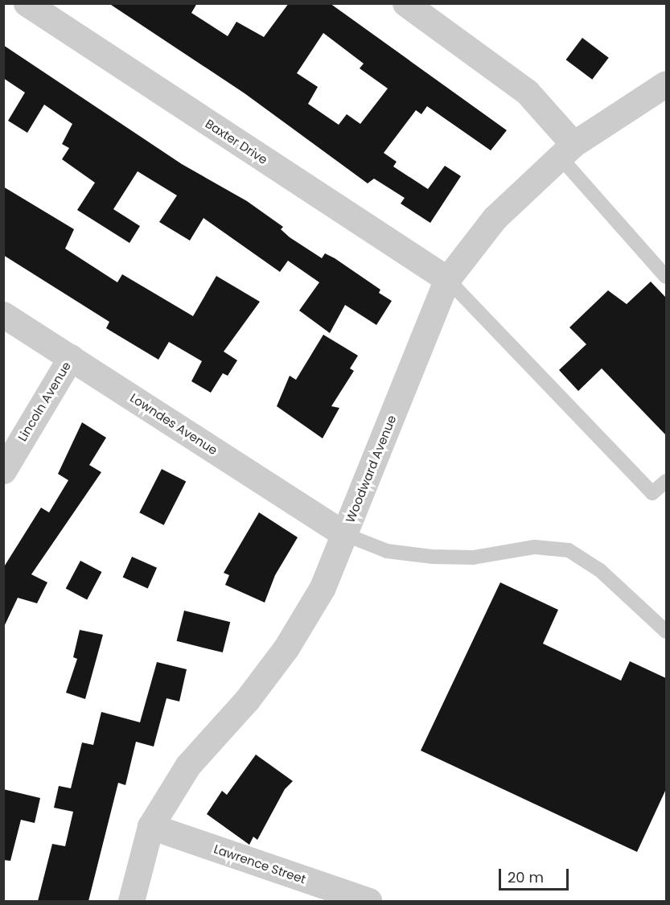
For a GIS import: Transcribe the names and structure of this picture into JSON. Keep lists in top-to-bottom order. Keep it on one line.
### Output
{"streets":{"street":["Baxter Drive","Lincoln Avenue","Lowndes Avenue","Woodward Avenue","Lawrence Street"]},"crossings":[["Baxter Drive","Woodward Avenue"],["Lincoln Avenue","Lowndes Avenue"],["Lowndes Avenue","Woodward Avenue"],["Woodward Avenue","Lawrence Street"]],"scale_bar":"20 m"}
